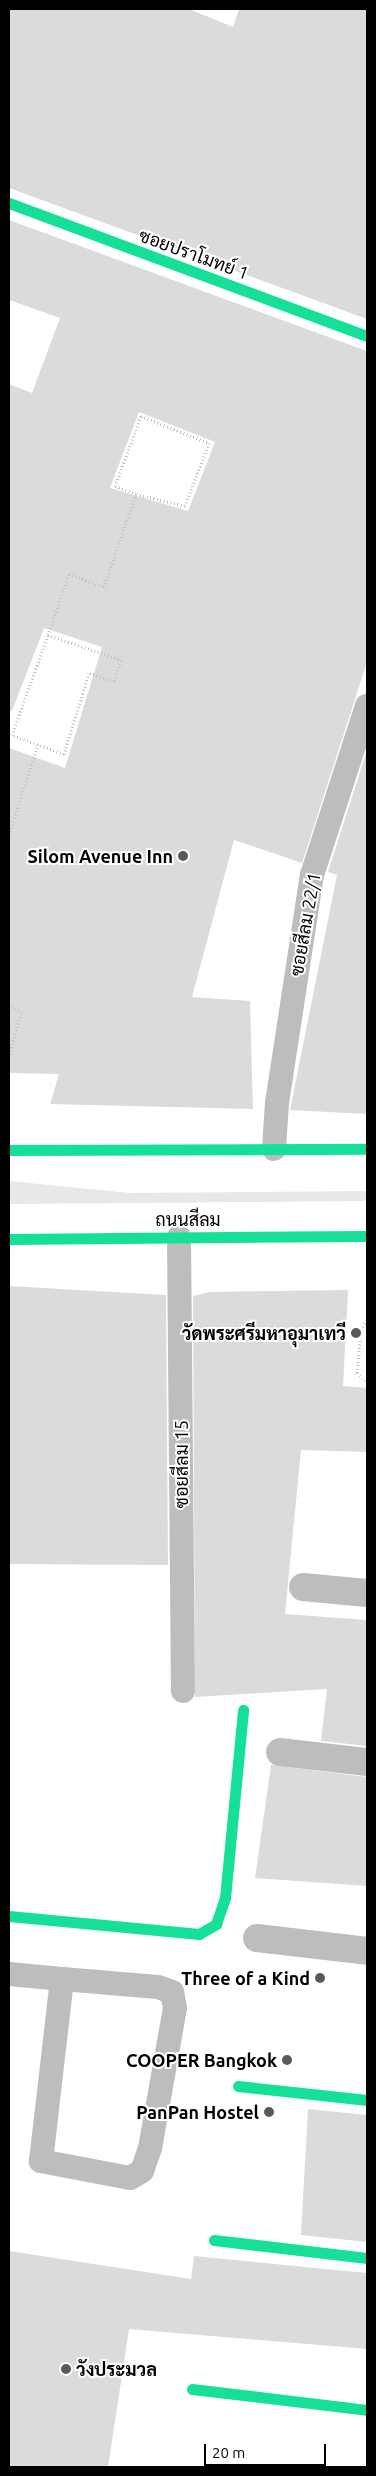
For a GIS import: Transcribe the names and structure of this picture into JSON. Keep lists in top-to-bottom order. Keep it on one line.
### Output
{"streets":{"street":["ซอยปราโมทย์ 1","ถนนสีลม"],"lane":["ซอยสีลม 22/1","ซอยสีลม 15"]},"crossings":[["ถนนสีลม","ซอยสีลม 15"]],"places":["Silom Avenue Inn","วัดพระศรีมหาอุมาเทวี","Three of a Kind","COOPER Bangkok","PanPan Hostel","วังประมวล"],"scale_bar":"20 m"}
